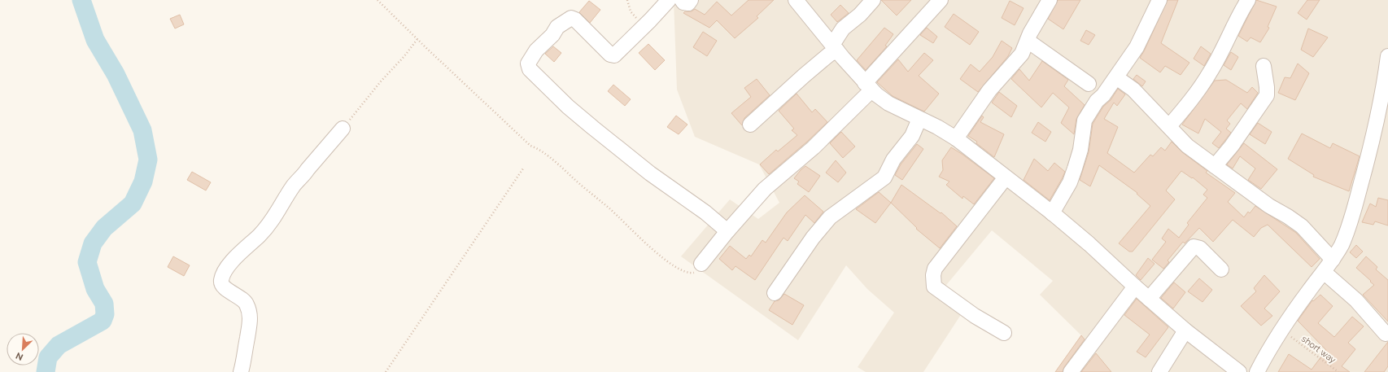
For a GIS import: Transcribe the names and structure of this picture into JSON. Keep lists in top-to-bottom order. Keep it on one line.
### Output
{"streets":{"path":["short way"]},"north":"bottom left"}
